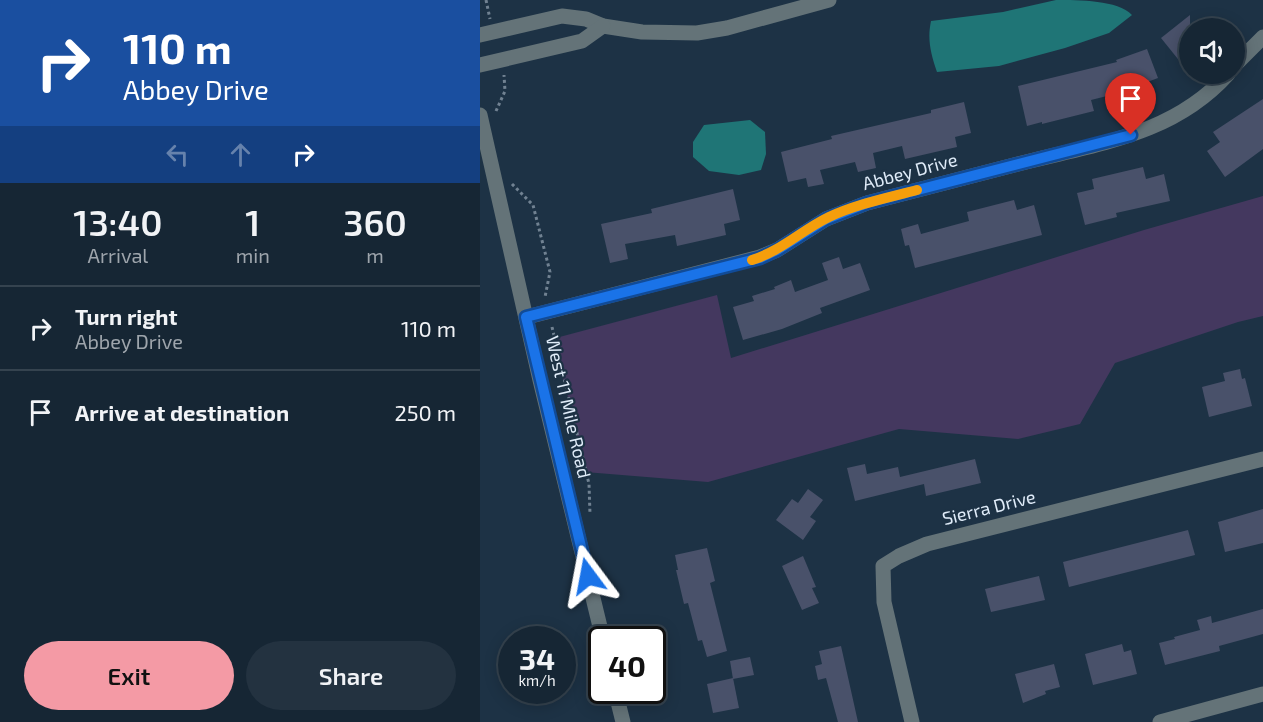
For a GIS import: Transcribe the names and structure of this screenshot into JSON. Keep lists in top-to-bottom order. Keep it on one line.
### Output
{"streets":{"street":["Abbey Drive","West 11 Mile Road","Sierra Drive"]},"crossings":[["Abbey Drive","West 11 Mile Road"]],"page":{"turn":["110 m","Abbey Drive"],"eta":["13:40","Arrival","1","min","360","m"],"list":[{"name":"Turn right","note":"Abbey Drive","value":"110 m"},{"name":"Arrive at destination","value":"250 m"}],"speed":"34 km/h","limit":"40","buttons":["Exit","Share"]}}
